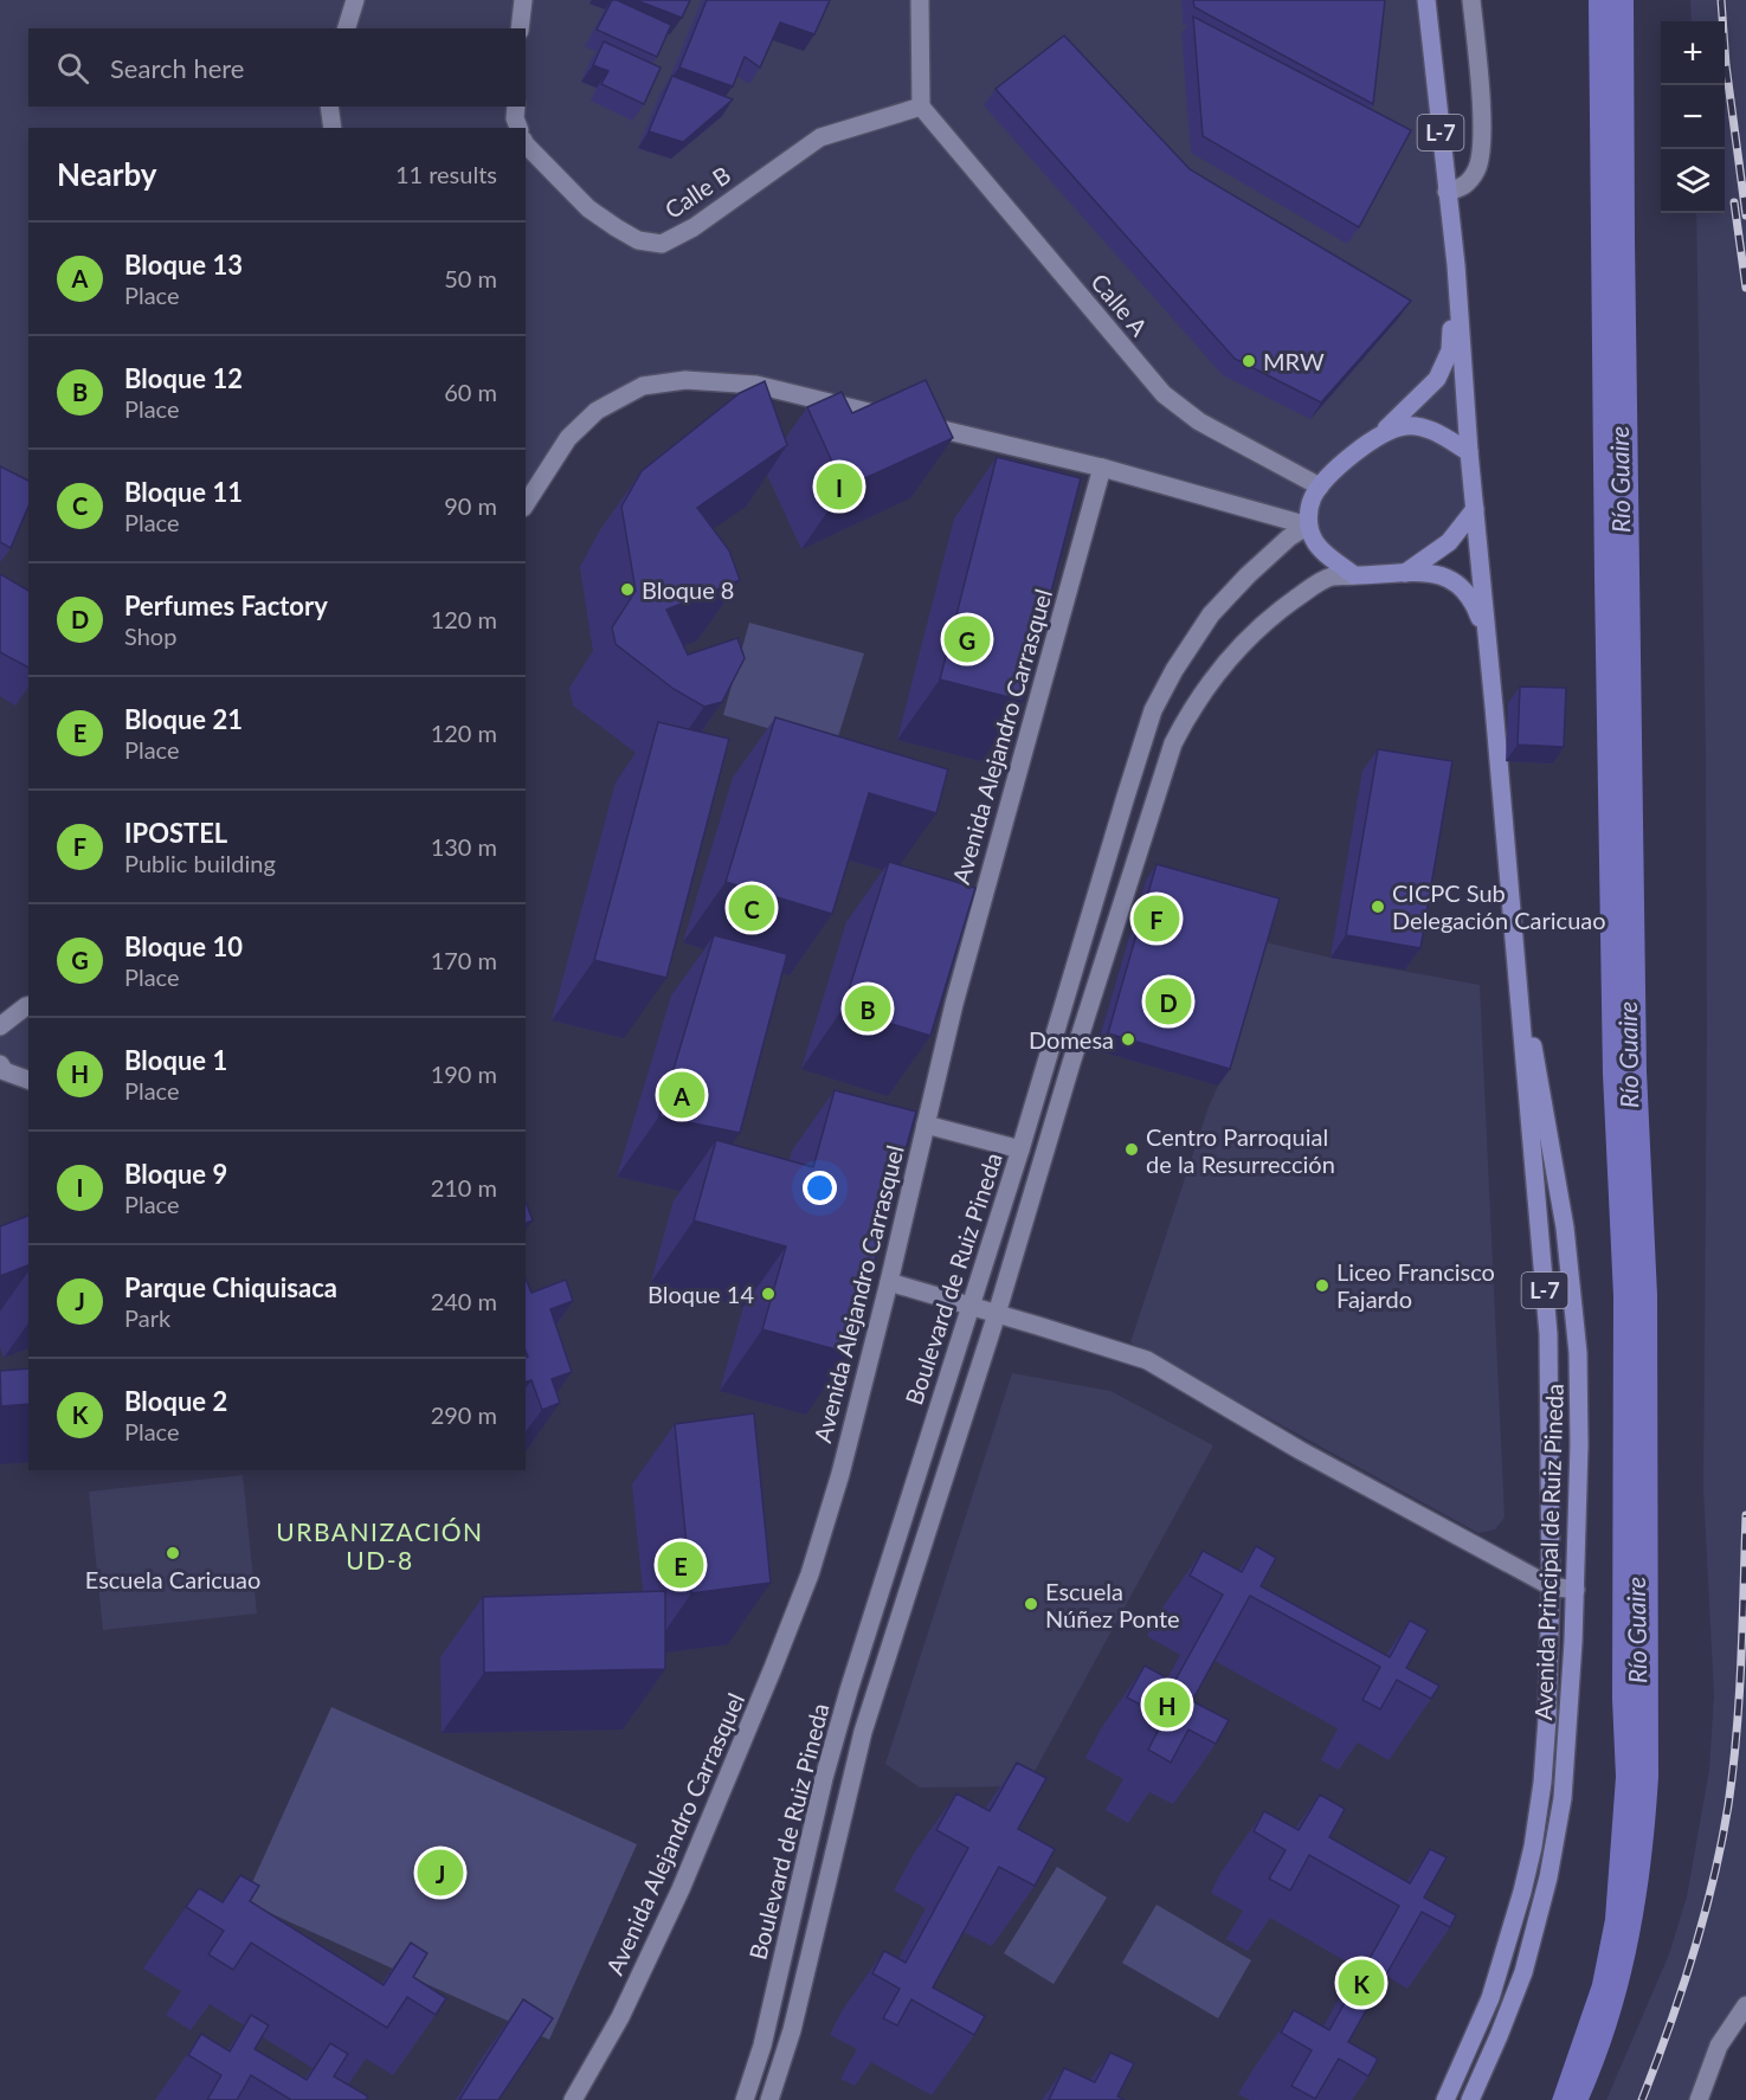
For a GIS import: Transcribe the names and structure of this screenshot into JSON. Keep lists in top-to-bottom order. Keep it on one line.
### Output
{"streets":{"main road":["L-7","Avenida Principal de Ruiz Pineda"],"street":["Calle B","Calle A","Avenida Alejandro Carrasquel","Boulevard de Ruiz Pineda"]},"crossings":[["L-7","Calle A"],["L-7","Boulevard de Ruiz Pineda"],["L-7","Avenida Principal de Ruiz Pineda"],["Calle B","Calle A"],["Calle A","Boulevard de Ruiz Pineda"],["Calle A","Avenida Principal de Ruiz Pineda"],["Boulevard de Ruiz Pineda","Avenida Principal de Ruiz Pineda"]],"districts":["URBANIZACIÓN UD-8"],"water":["Río Guaire"],"places":["MRW","Bloque 8","CICPC Sub Delegación Caricuao","Domesa","Centro Parroquial de la Resurrección","Liceo Francisco Fajardo","Bloque 14","Escuela Caricuao","Escuela Núñez Ponte"],"page":{"map_buttons":["+","−"],"search":"Search here","heading":["Nearby","11 results"],"list":[{"mark":"A","name":"Bloque 13","note":"Place","value":"50 m"},{"mark":"B","name":"Bloque 12","note":"Place","value":"60 m"},{"mark":"C","name":"Bloque 11","note":"Place","value":"90 m"},{"mark":"D","name":"Perfumes Factory","note":"Shop","value":"120 m"},{"mark":"E","name":"Bloque 21","note":"Place","value":"120 m"},{"mark":"F","name":"IPOSTEL","note":"Public building","value":"130 m"},{"mark":"G","name":"Bloque 10","note":"Place","value":"170 m"},{"mark":"H","name":"Bloque 1","note":"Place","value":"190 m"},{"mark":"I","name":"Bloque 9","note":"Place","value":"210 m"},{"mark":"J","name":"Parque Chiquisaca","note":"Park","value":"240 m"},{"mark":"K","name":"Bloque 2","note":"Place","value":"290 m"}],"pins":["I","G","C","F","D","B","A","E","H","J","K"]}}
